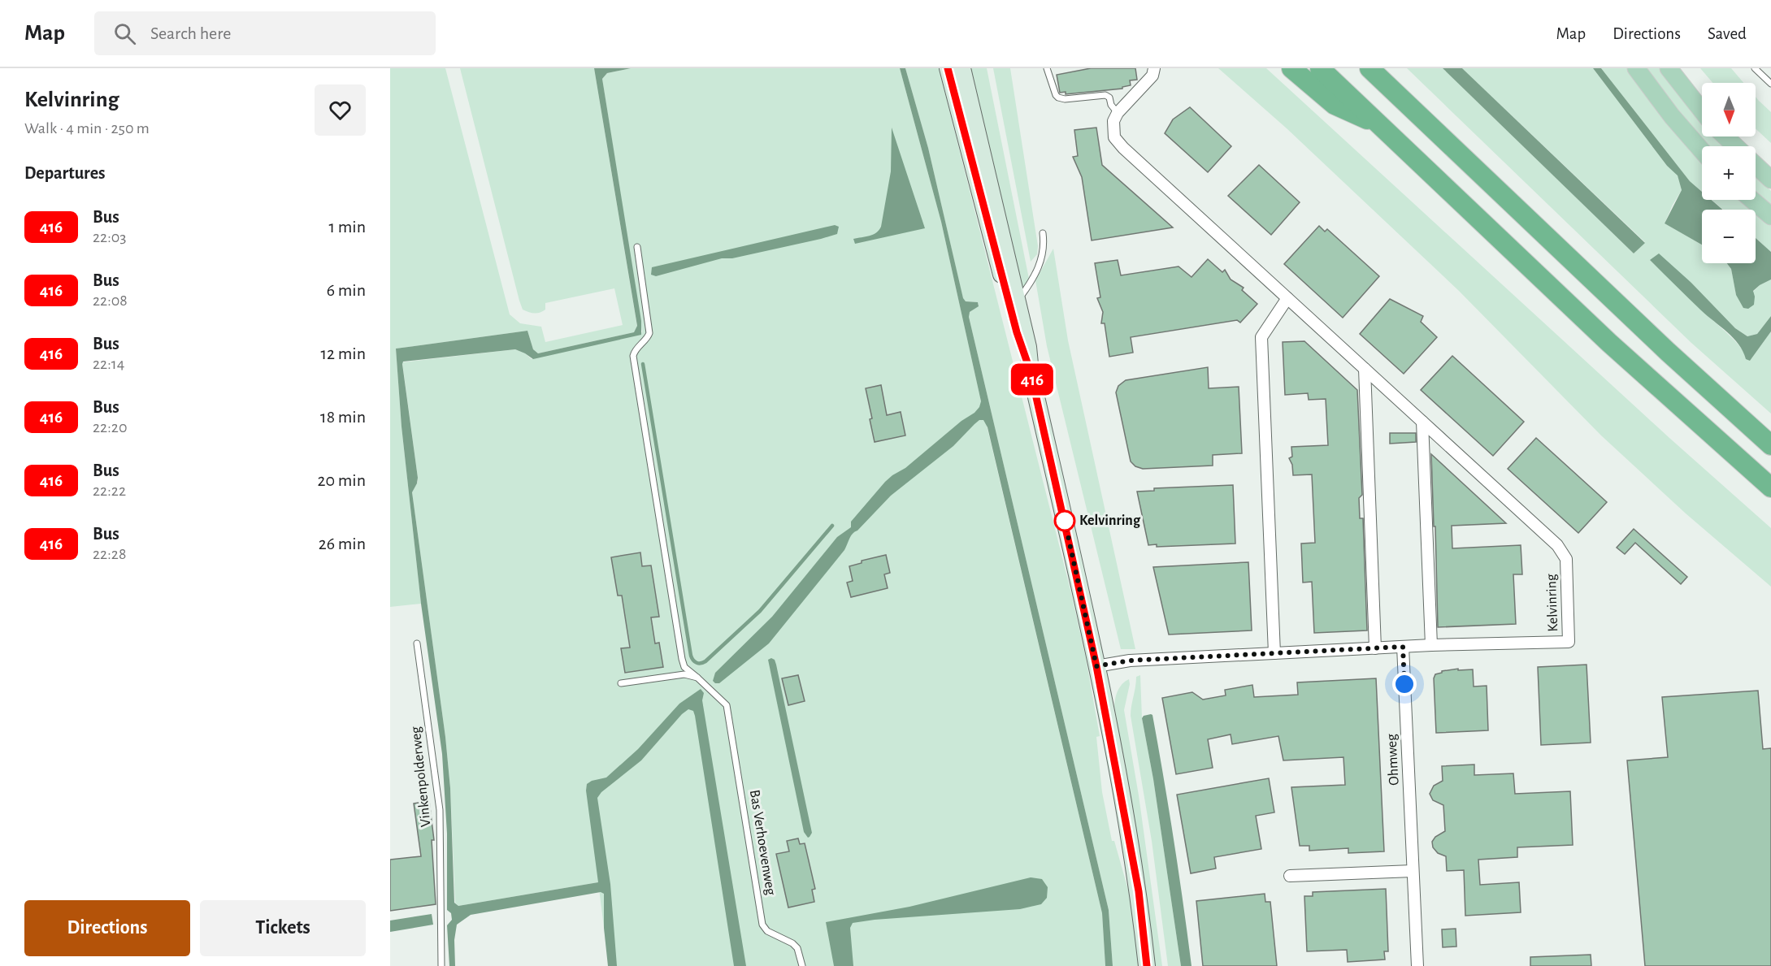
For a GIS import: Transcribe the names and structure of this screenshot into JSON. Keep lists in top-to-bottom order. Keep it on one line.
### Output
{"streets":{"street":["Kelvinring","Ohmweg"],"lane":["Vinkenpolderweg","Bas Verhoevenweg"]},"crossings":[["Kelvinring","Ohmweg"]],"places":["Kelvinring"],"lines":["bus line 416"],"north":"bottom","page":{"header":"Map","search":"Search here","nav":["Map","Directions","Saved"],"heading":[["Kelvinring","Walk · 4 min · 250 m"],"Departures"],"on_map":"416","map_buttons":["+","−"],"list":[{"mark":"416","name":"Bus","note":"22:03","value":"1 min"},{"mark":"416","name":"Bus","note":"22:08","value":"6 min"},{"mark":"416","name":"Bus","note":"22:14","value":"12 min"},{"mark":"416","name":"Bus","note":"22:20","value":"18 min"},{"mark":"416","name":"Bus","note":"22:22","value":"20 min"},{"mark":"416","name":"Bus","note":"22:28","value":"26 min"}],"buttons":["Directions","Tickets"]}}
